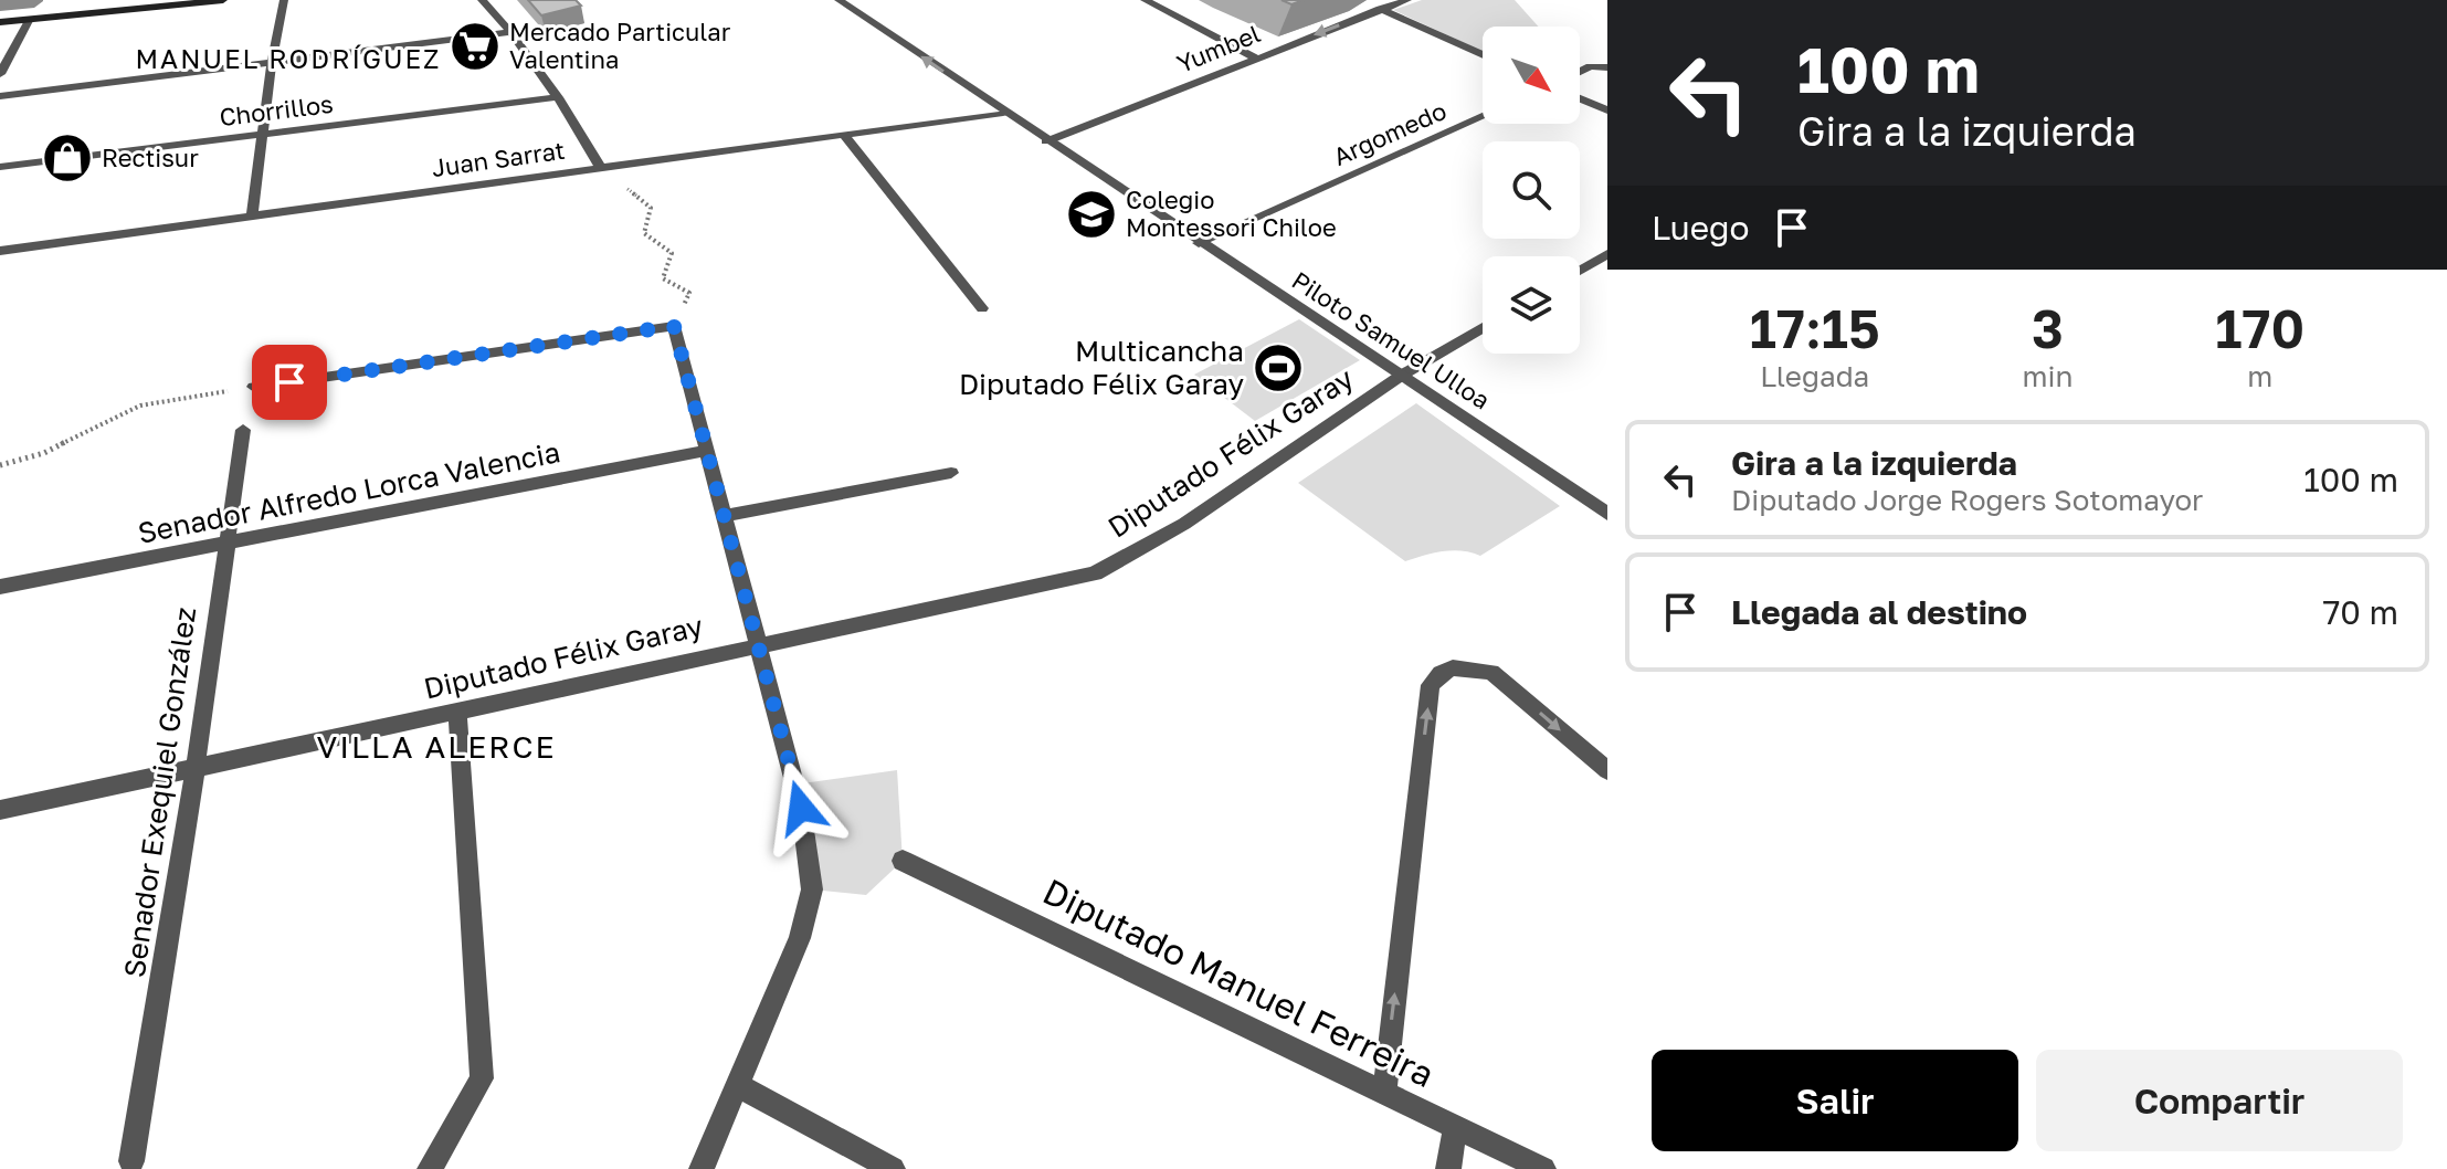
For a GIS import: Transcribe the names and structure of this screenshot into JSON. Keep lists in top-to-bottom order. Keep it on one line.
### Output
{"streets":{"street":["Yumbel","Chorrillos","Argomedo","Juan Sarrat","Piloto Samuel Ulloa","Diputado Félix Garay","Senador Alfredo Lorca Valencia","Senador Exequiel González","Diputado Manuel Ferreira"]},"crossings":[["Yumbel","Piloto Samuel Ulloa"],["Argomedo","Piloto Samuel Ulloa"],["Juan Sarrat","Piloto Samuel Ulloa"],["Piloto Samuel Ulloa","Diputado Félix Garay"],["Diputado Félix Garay","Senador Exequiel González"],["Senador Alfredo Lorca Valencia","Senador Exequiel González"]],"districts":["MANUEL RODRÍGUEZ","VILLA ALERCE"],"places":{"supermarket":["Mercado Particular Valentina"],"shop":["Rectisur"],"school or university":["Colegio Montessori Chiloe"],"sports":["Multicancha Diputado Félix Garay"]},"north":"bottom right","page":{"turn":["100 m","Gira a la izquierda"],"then":"Luego","eta":["17:15","Llegada","3","min","170","m"],"list":[{"name":"Gira a la izquierda","note":"Diputado Jorge Rogers Sotomayor","value":"100 m"},{"name":"Llegada al destino","value":"70 m"}],"buttons":["Salir","Compartir"]}}
